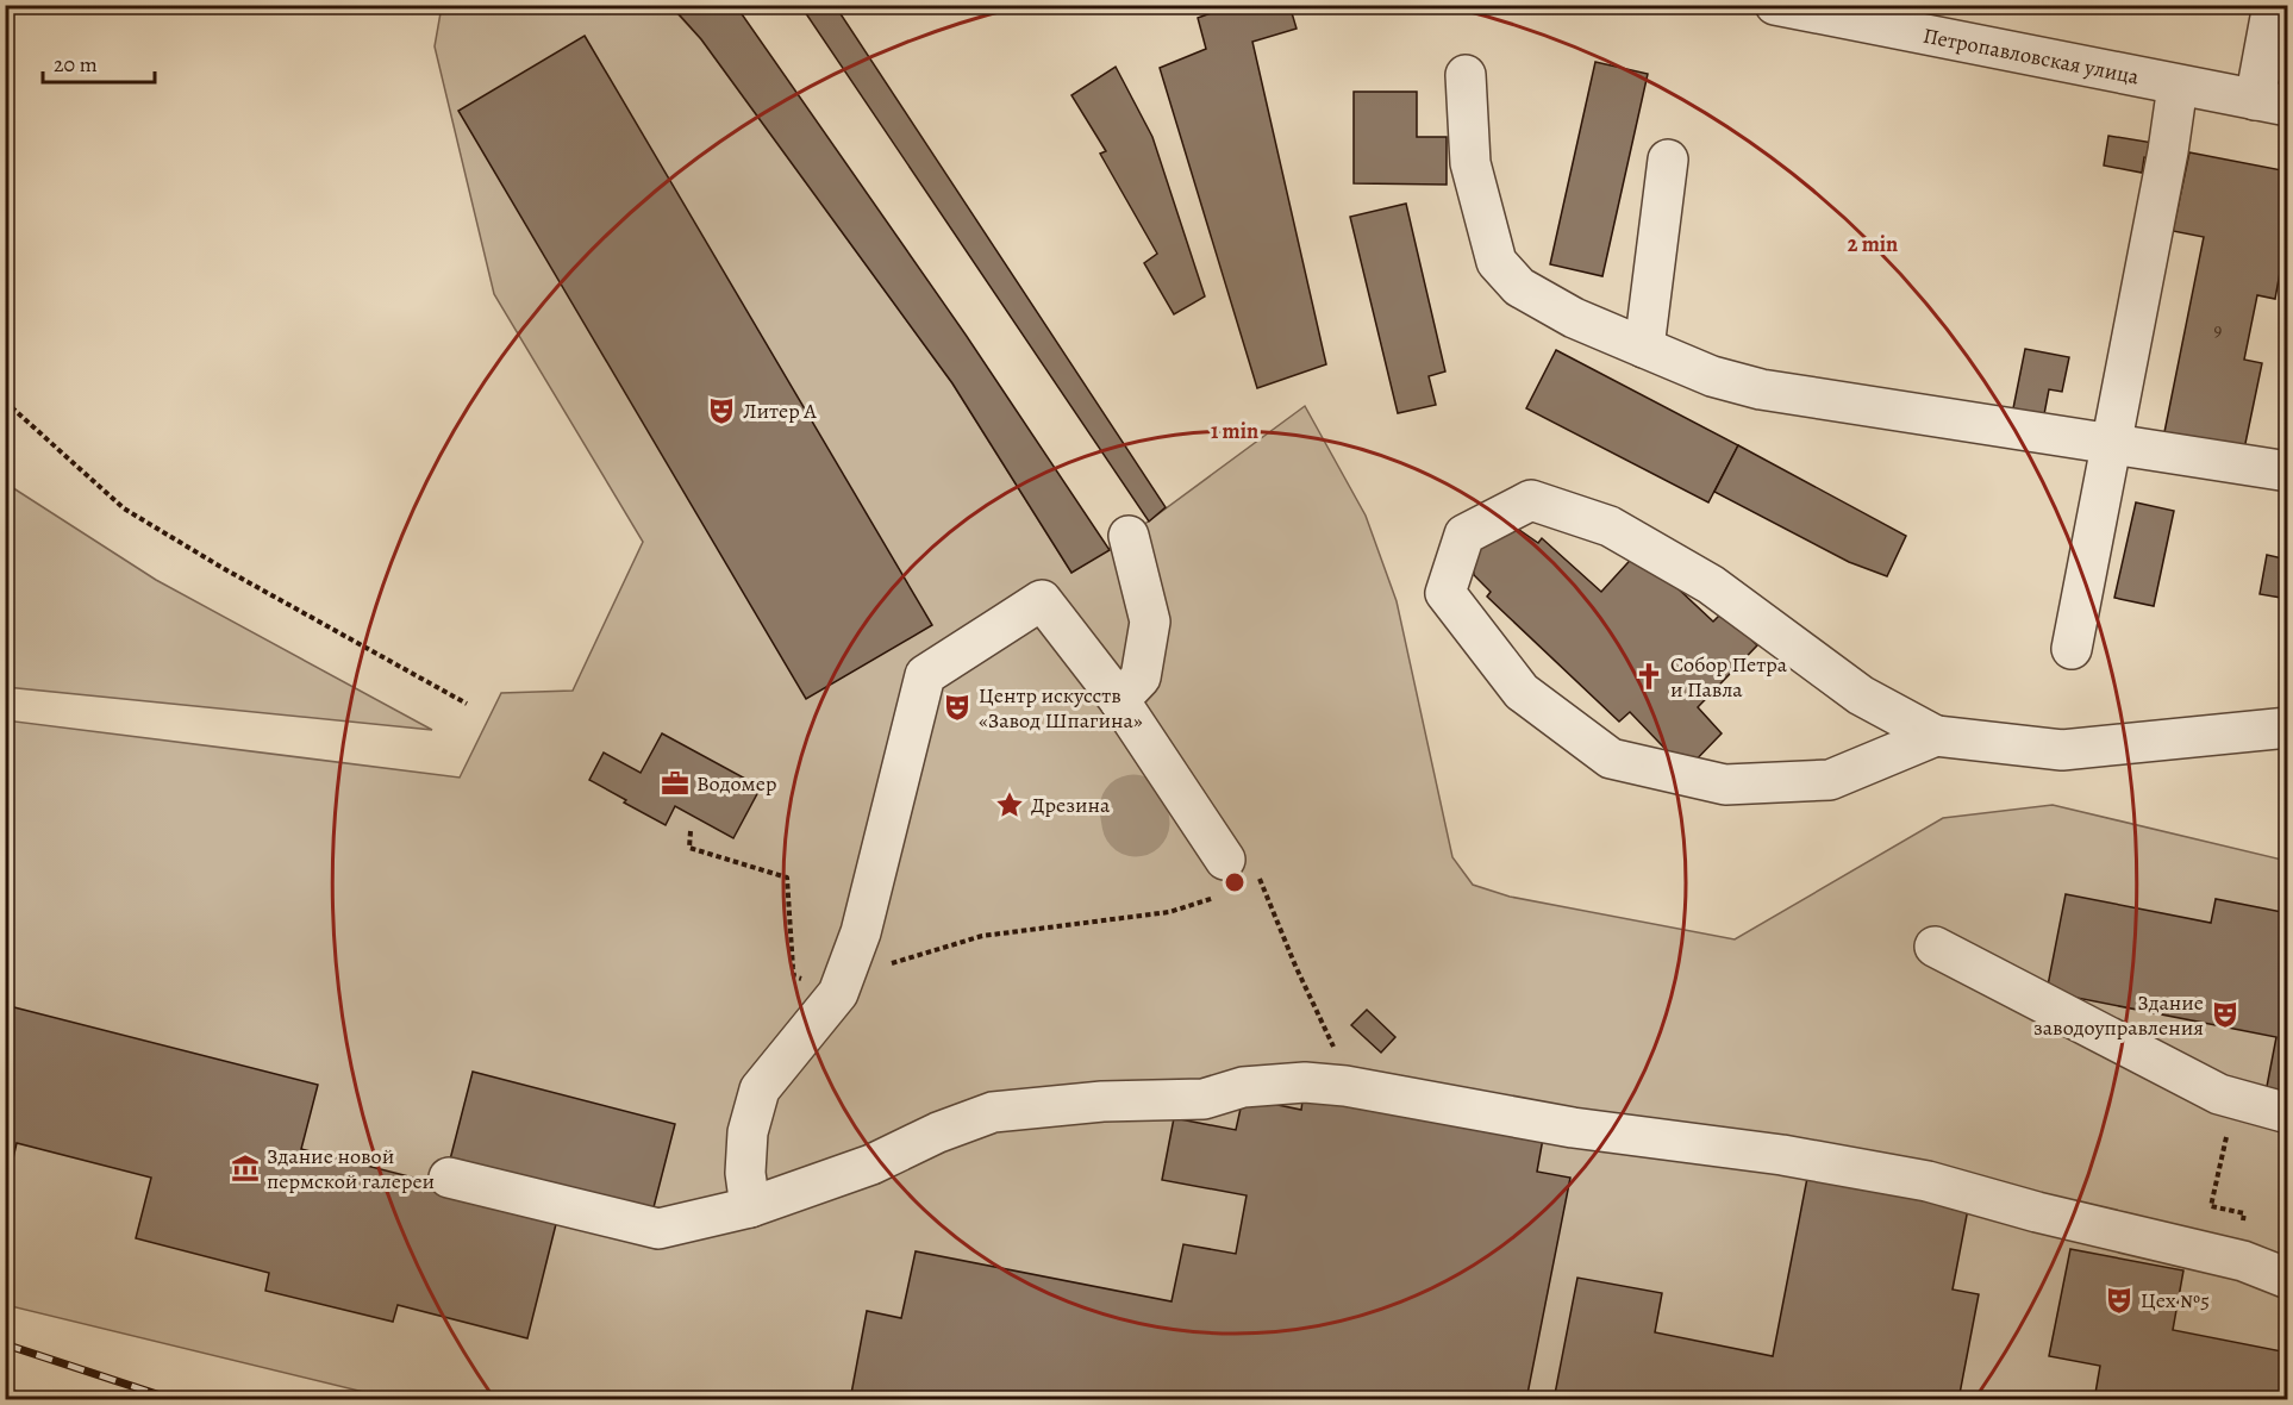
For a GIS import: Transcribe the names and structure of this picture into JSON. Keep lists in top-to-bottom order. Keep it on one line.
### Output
{"streets":{"street":["Петропавловская улица"]},"places":{"theatre":["Литер А","Центр искусств «Завод Шпагина»","Здание заводоуправления","Цех №5"],"church":["Собор Петра и Павла"],"office":["Водомер"],"place":["Дрезина"],"museum":["Здание новой пермской галереи"]},"house_numbers":["9"],"scale_bar":"20 m","rings":["2 min","1 min"]}
